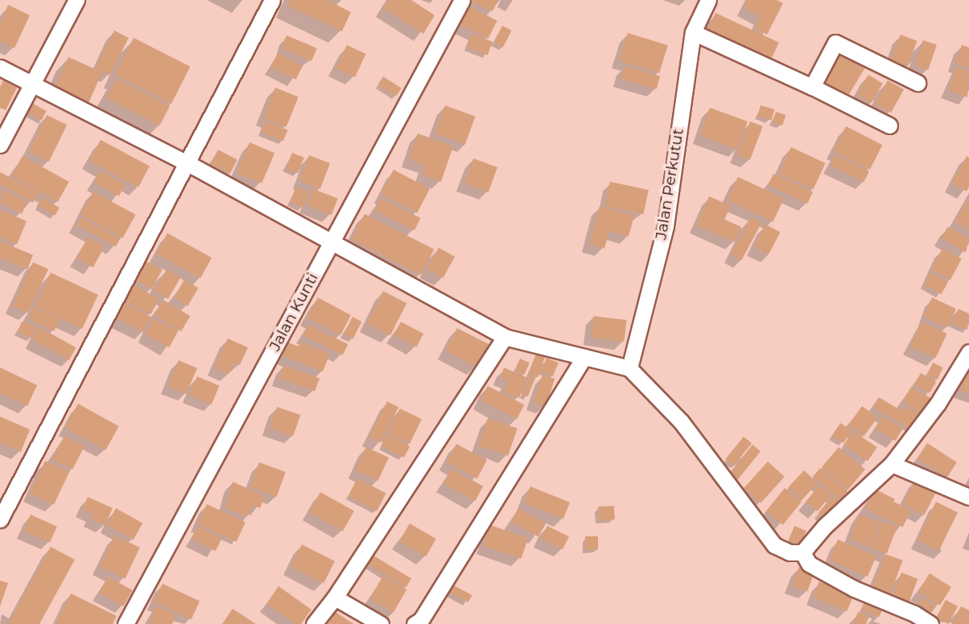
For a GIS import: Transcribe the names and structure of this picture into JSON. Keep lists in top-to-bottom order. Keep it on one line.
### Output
{"streets":{"street":["Jalan Perkutut","Jalan Kunti"]}}
